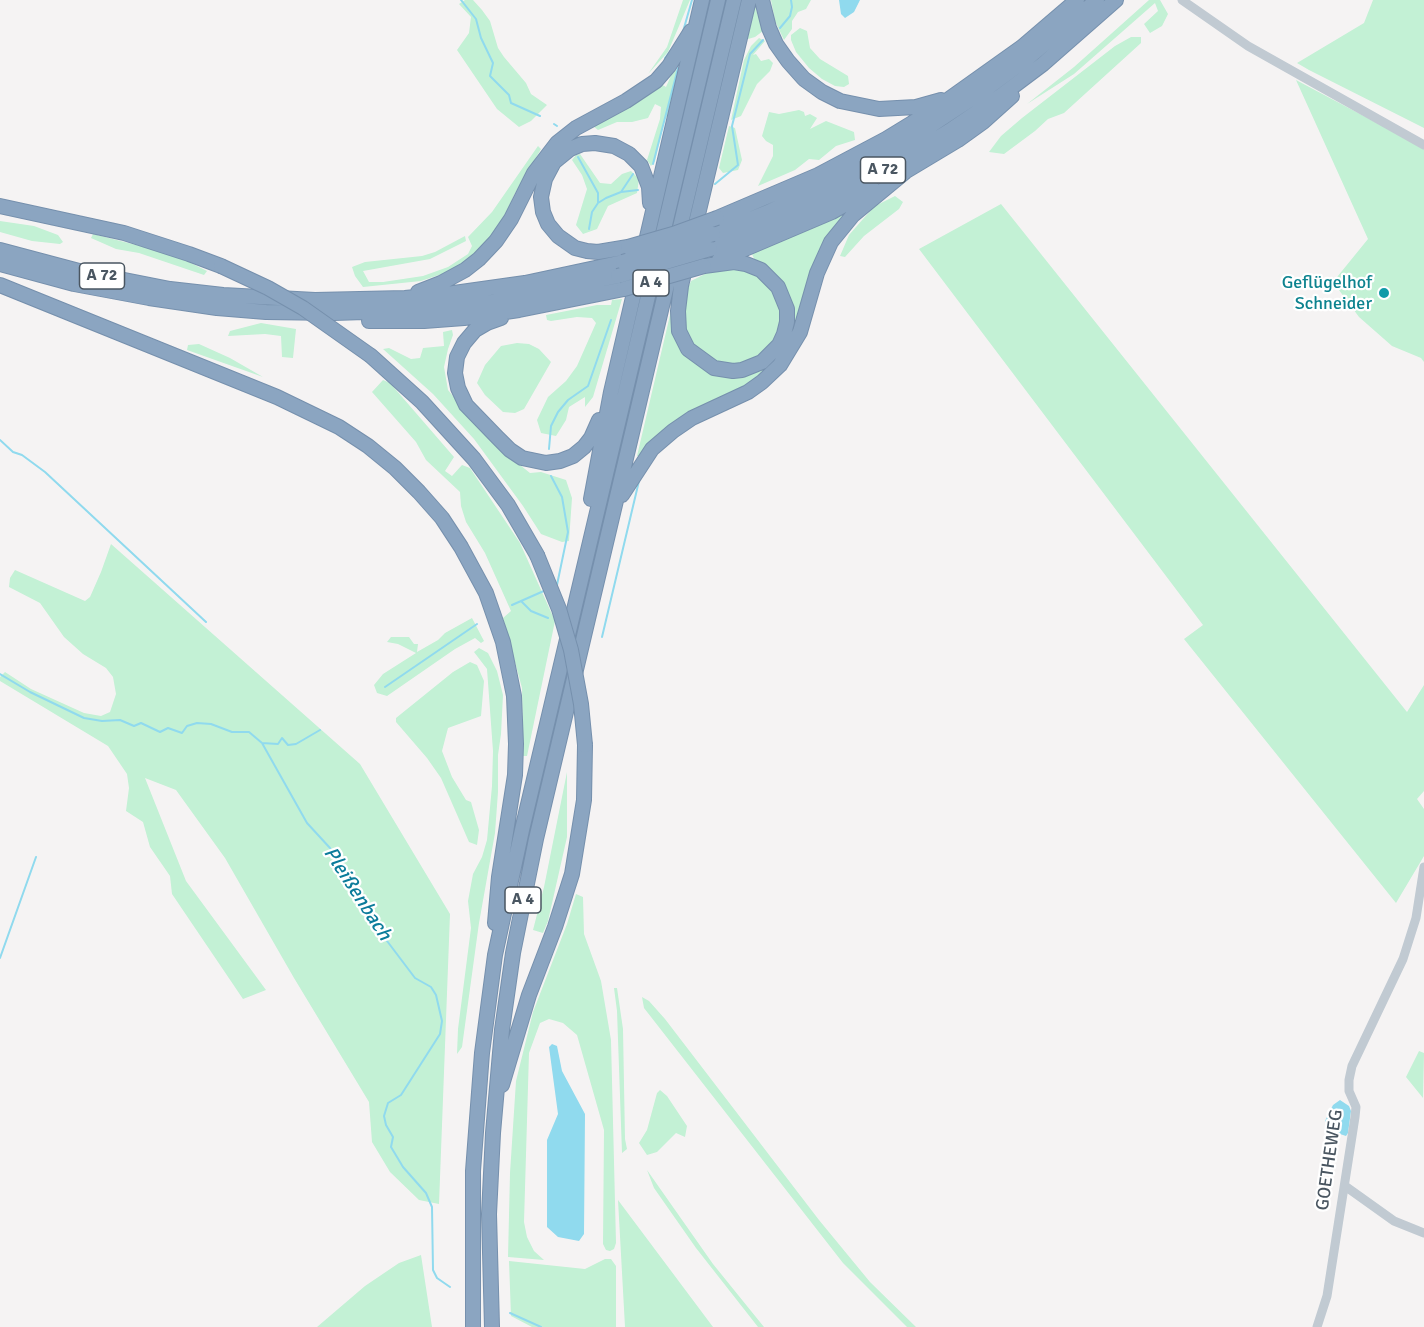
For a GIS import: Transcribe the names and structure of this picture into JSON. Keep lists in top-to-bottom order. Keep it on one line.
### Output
{"streets":{"highway":["A 72","A 4"],"street":["GOETHEWEG"]},"water":["Pleißenbach"],"places":["Geflügelhof Schneider"]}
